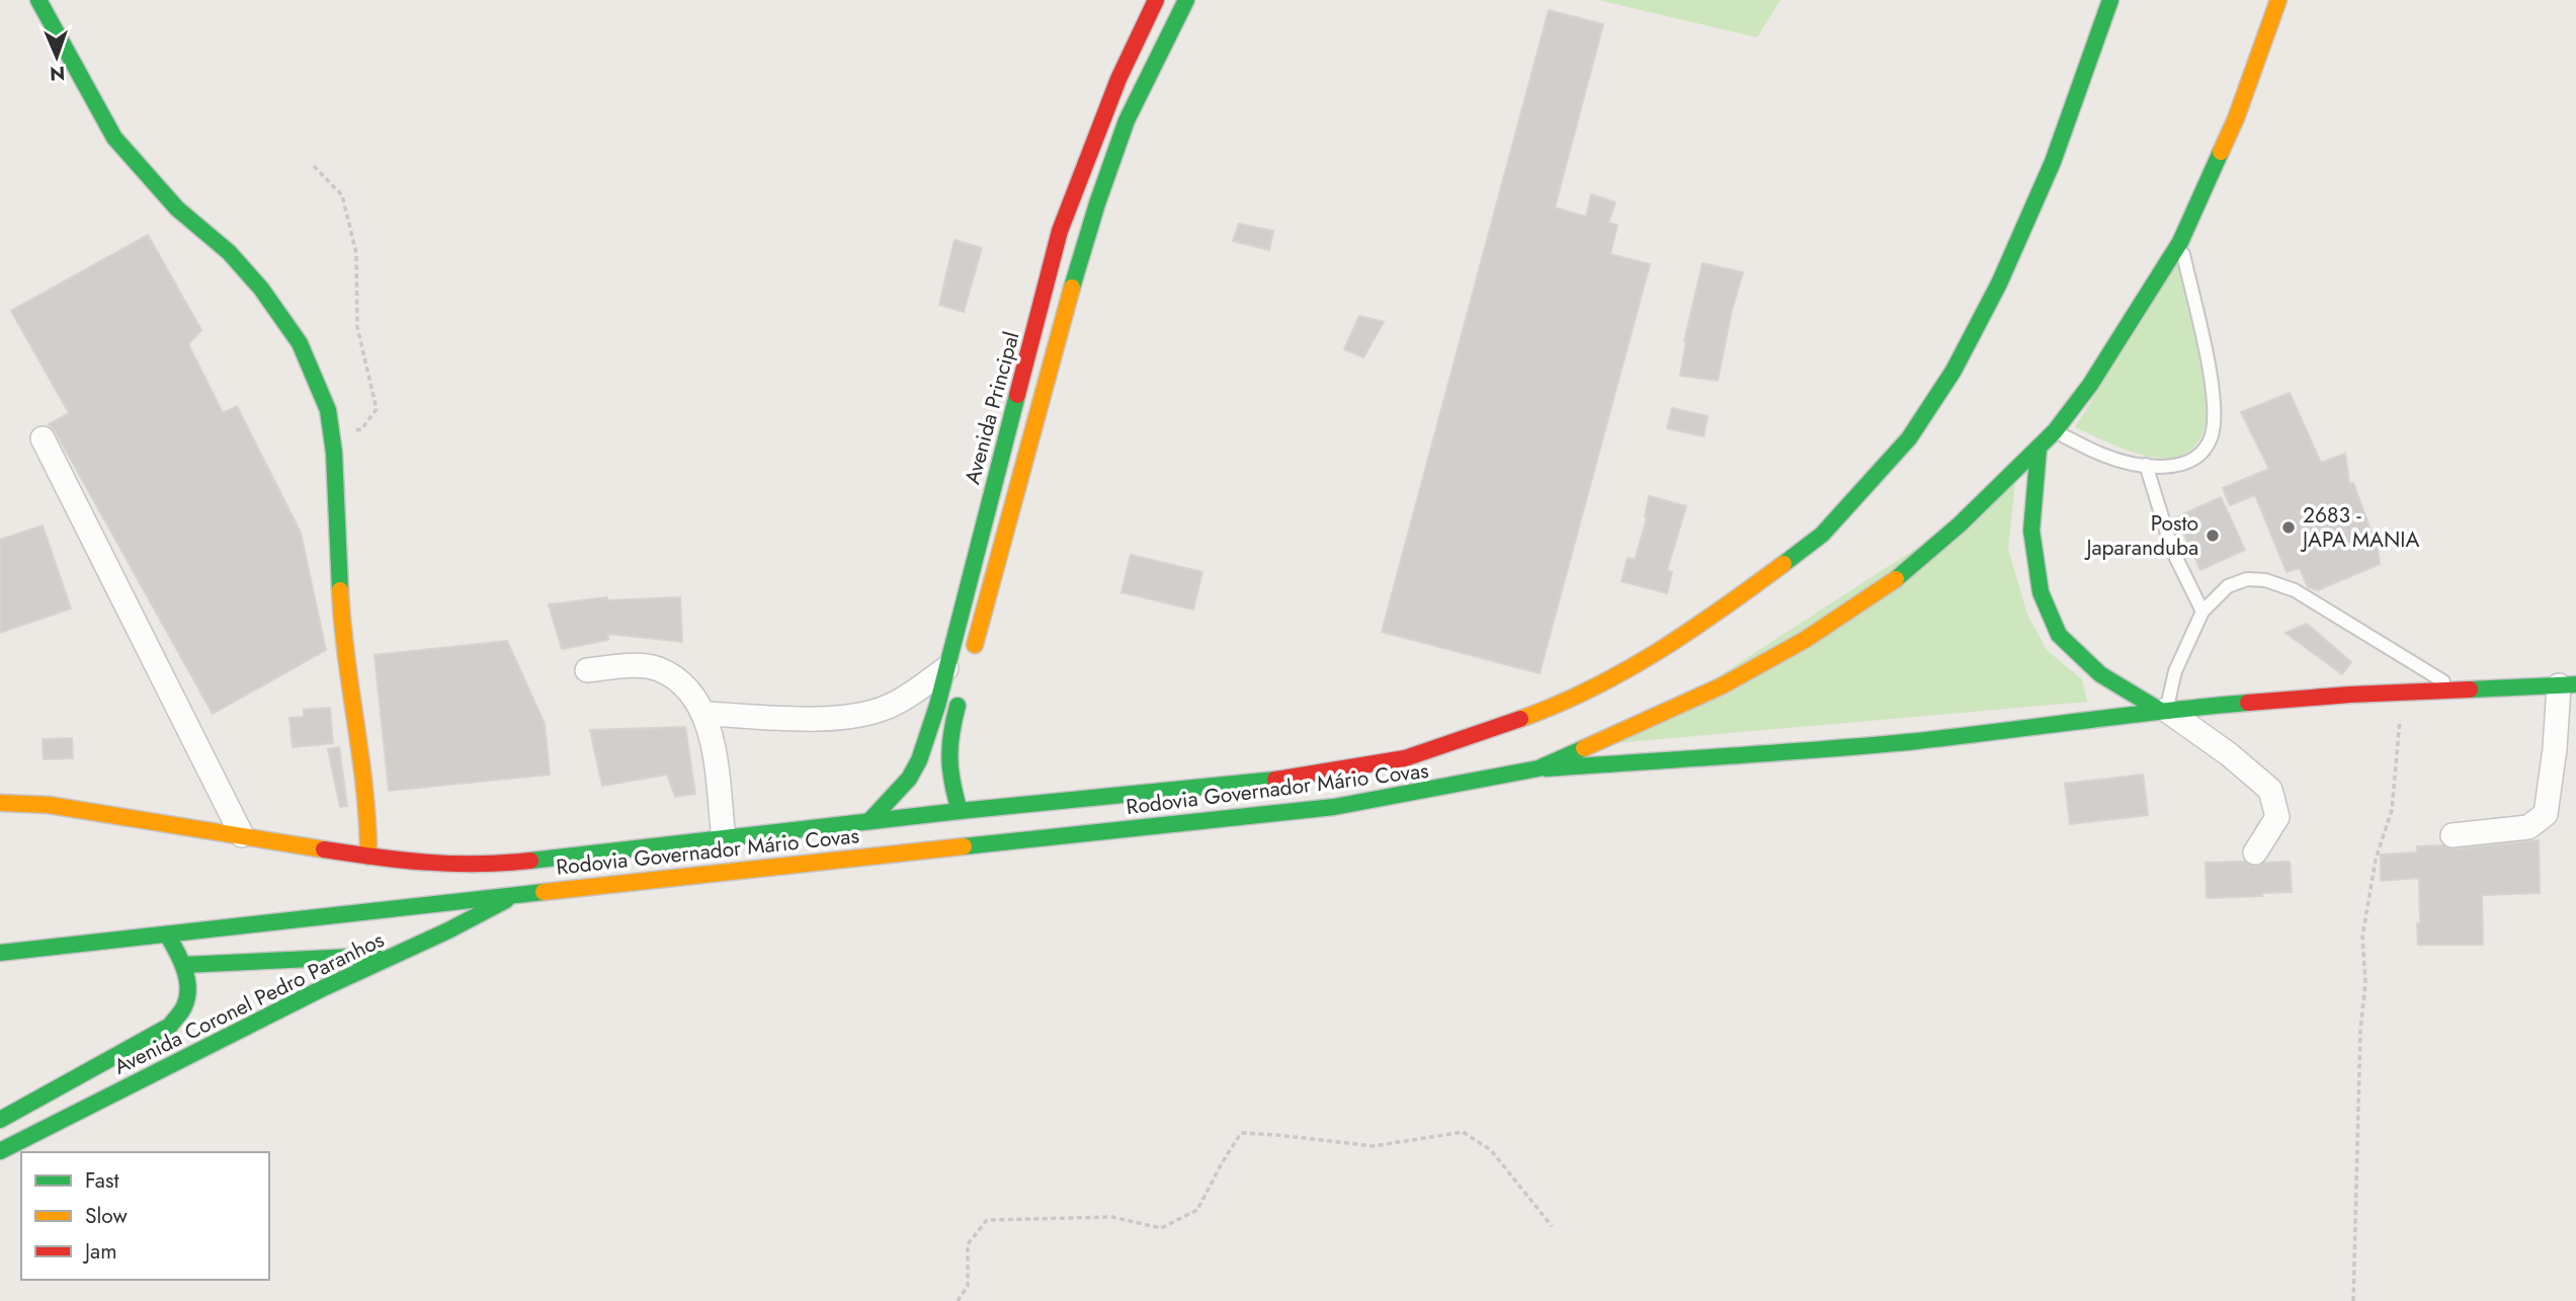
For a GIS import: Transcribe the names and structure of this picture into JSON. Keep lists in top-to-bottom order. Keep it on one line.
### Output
{"streets":{"main road":["Avenida Principal","Rodovia Governador Mário Covas","Avenida Coronel Pedro Paranhos"]},"crossings":[["Avenida Principal","Rodovia Governador Mário Covas"],["Rodovia Governador Mário Covas","Avenida Coronel Pedro Paranhos"]],"places":["2683 - JAPA MANIA","Posto Japaranduba"],"legend":["Fast","Slow","Jam"],"north":"bottom"}
